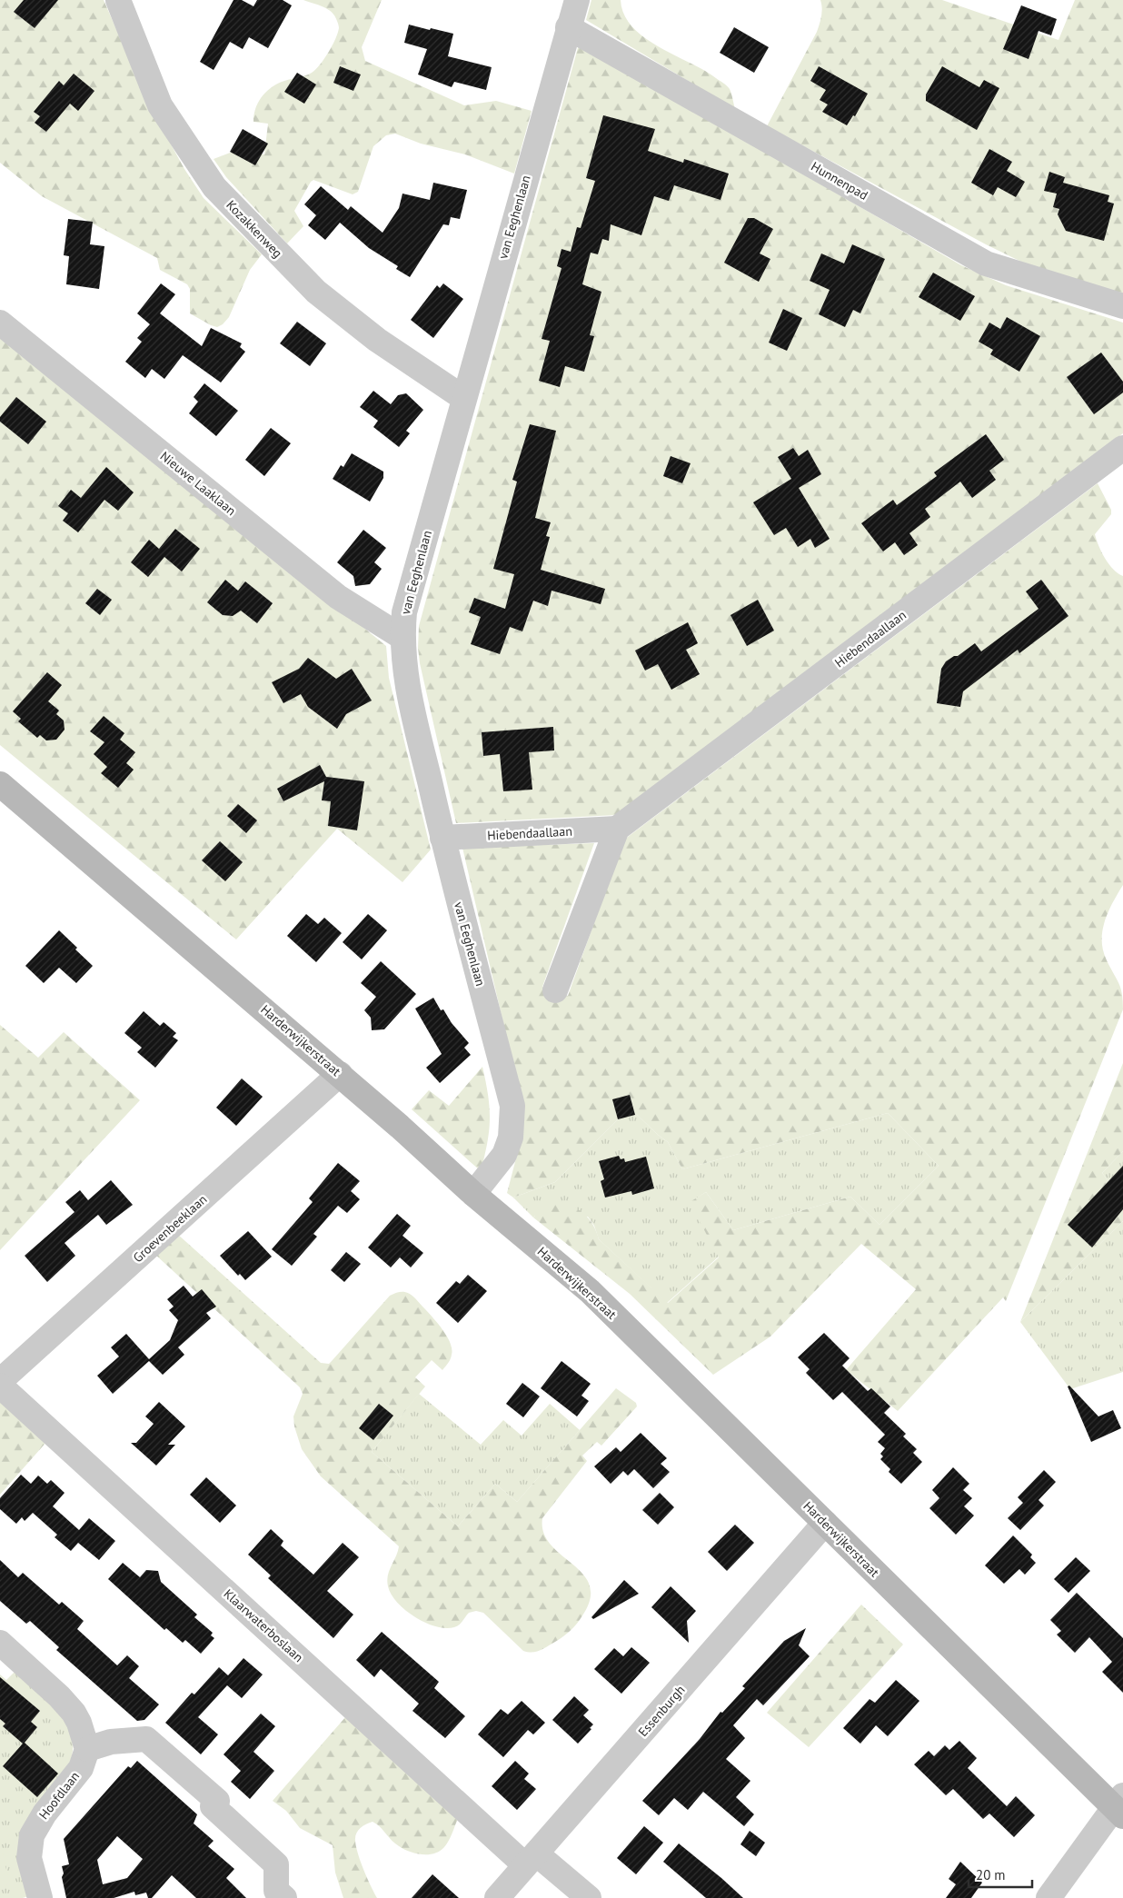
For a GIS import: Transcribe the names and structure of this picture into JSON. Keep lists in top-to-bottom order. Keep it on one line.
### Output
{"streets":{"main road":["Harderwijkerstraat"],"street":["Hunnenpad","van Eeghenlaan","Kozakkenweg","Nieuwe Laaklaan","Hiebendaallaan","Groevenbeeklaan","Klaarwaterboslaan","Essenburgh","Hoofdlaan"]},"crossings":[["Hunnenpad","van Eeghenlaan"],["van Eeghenlaan","Kozakkenweg"],["van Eeghenlaan","Nieuwe Laaklaan"],["van Eeghenlaan","Hiebendaallaan"],["van Eeghenlaan","Harderwijkerstraat"],["Harderwijkerstraat","Groevenbeeklaan"],["Harderwijkerstraat","Essenburgh"],["Klaarwaterboslaan","Essenburgh"]],"scale_bar":"20 m"}
